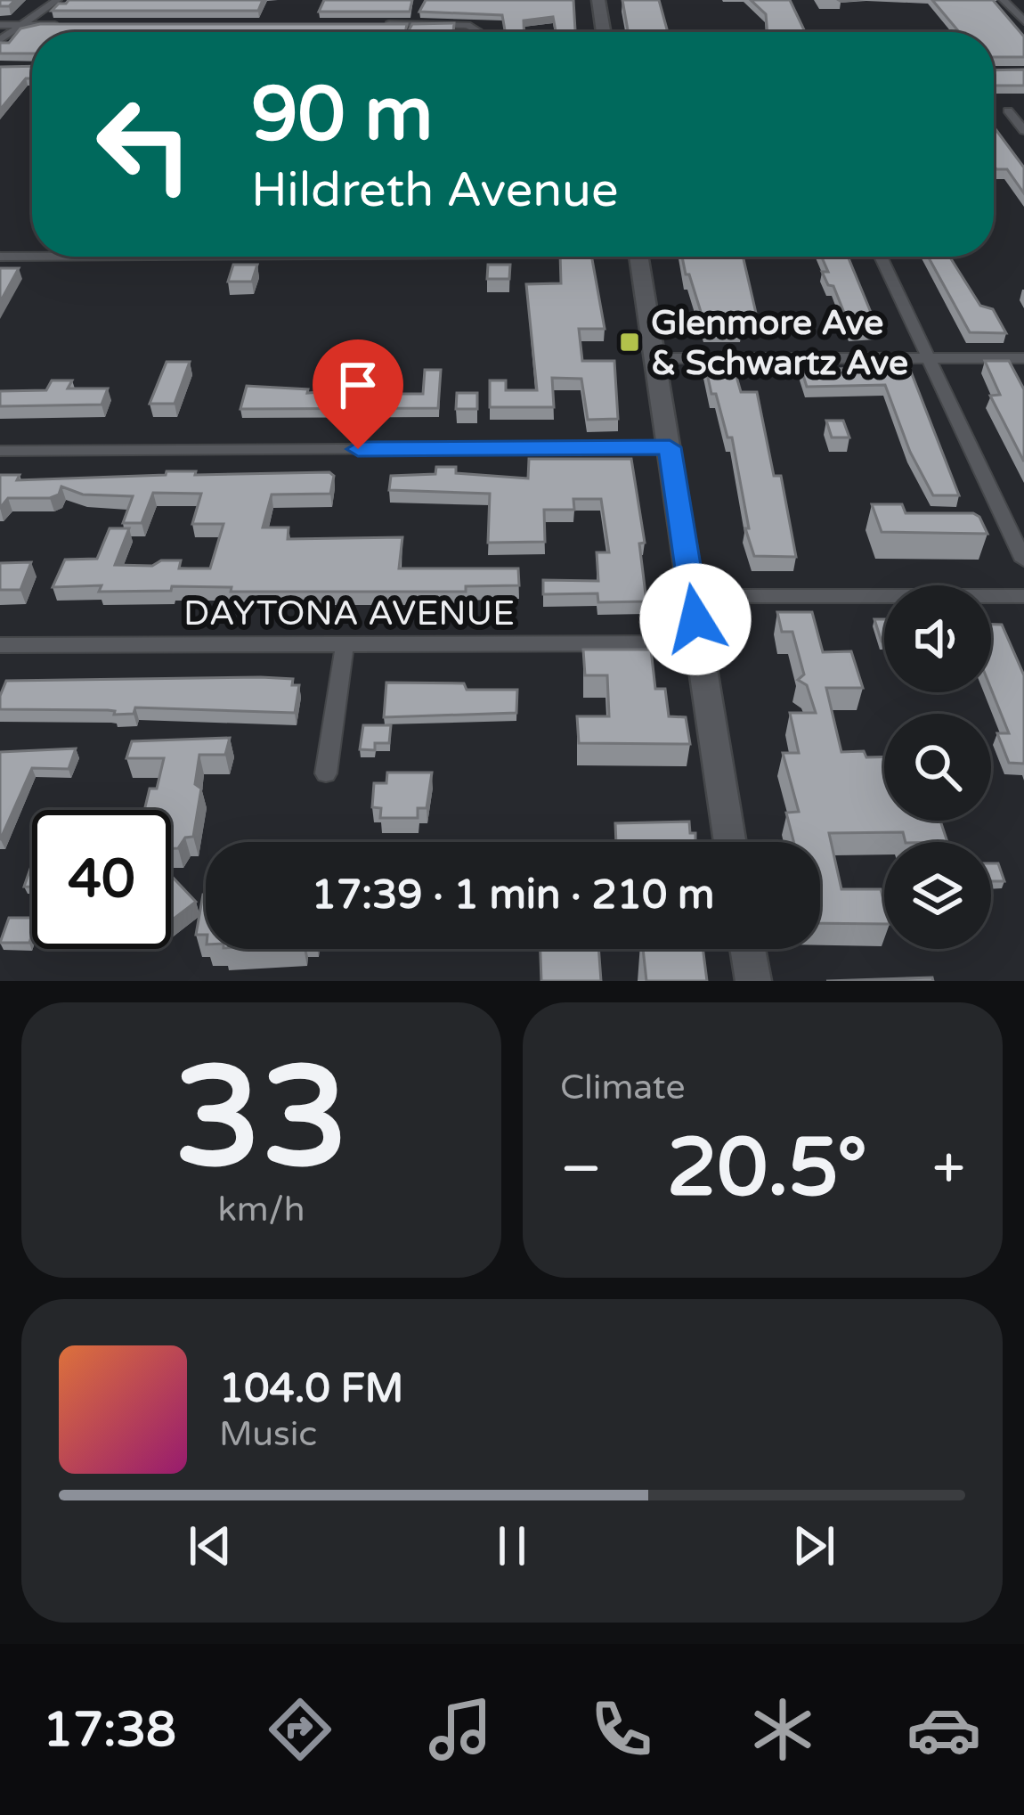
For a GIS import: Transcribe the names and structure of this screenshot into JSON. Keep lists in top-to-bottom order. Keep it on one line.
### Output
{"streets":{"street":["DAYTONA AVENUE"]},"places":{"transit":["Glenmore Ave & Schwartz Ave"]},"page":{"turn":["90 m","Hildreth Avenue"],"limit":"40","trip":"17:39 · 1 min · 210 m","tile":[["33","km/h"],"Climate"],"heat":["−","20.5°","+"],"song":["104.0 FM","Music"],"tabs":"17:38"}}
